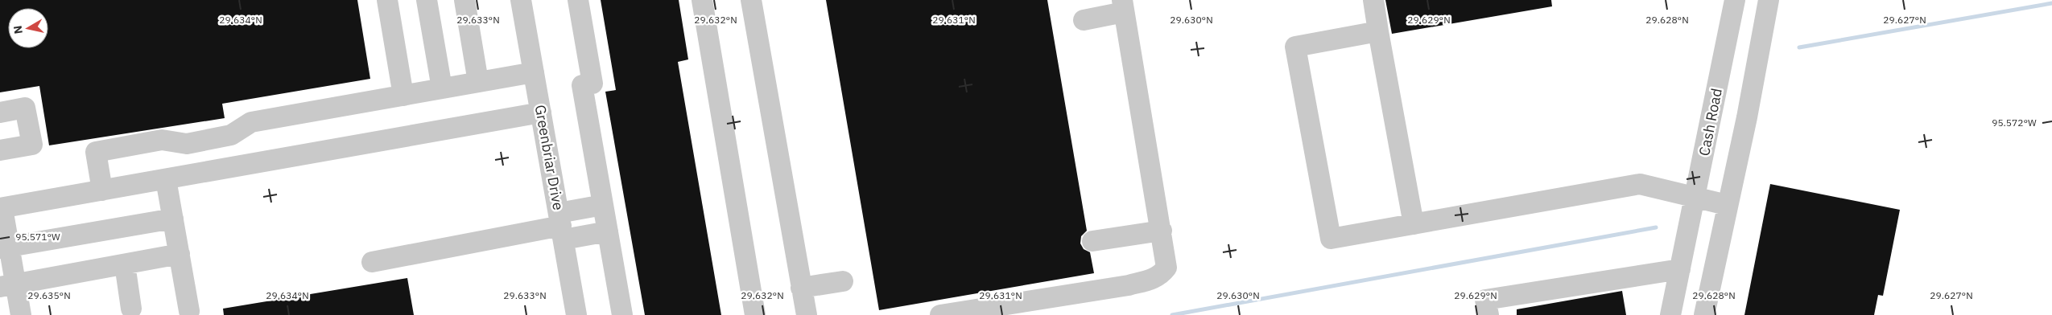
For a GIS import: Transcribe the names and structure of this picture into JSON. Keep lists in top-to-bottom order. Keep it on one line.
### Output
{"streets":{"street":["Cash Road","Greenbriar Drive"]},"north":"left","coordinates":["29.634°N","29.633°N","29.632°N","29.631°N","29.630°N","29.629°N","29.628°N","29.627°N","95.572°W","95.571°W","29.635°N"]}
